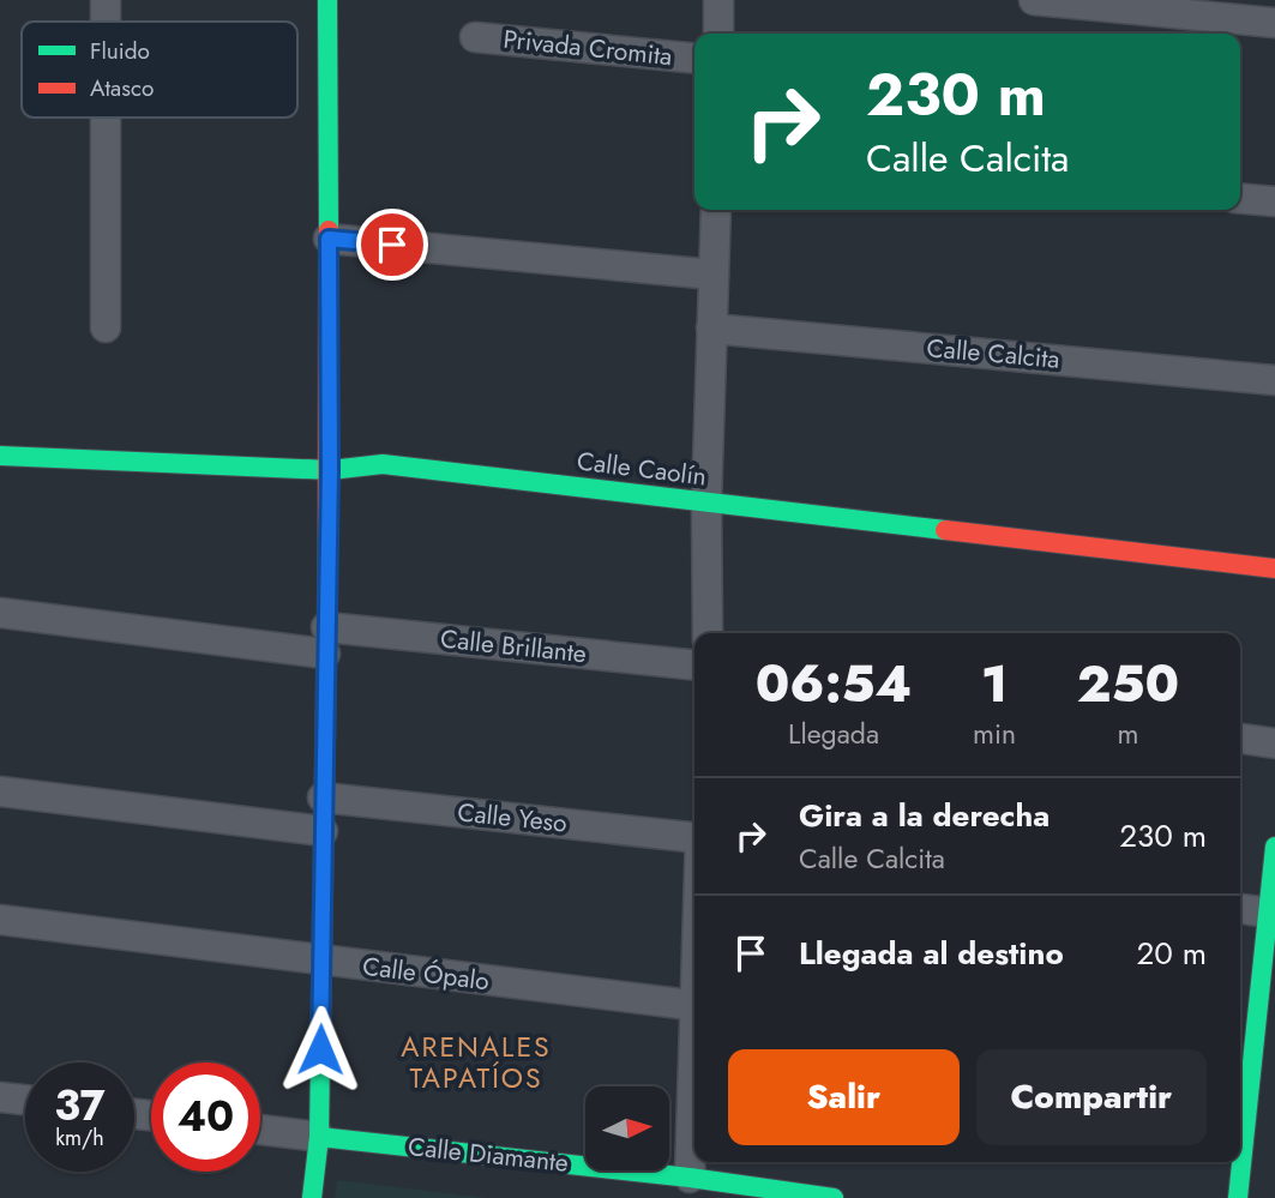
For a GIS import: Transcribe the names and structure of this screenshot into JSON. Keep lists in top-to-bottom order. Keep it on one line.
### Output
{"streets":{"street":["Privada Cromita","Calle Calcita","Calle Caolín","Calle Brillante","Calle Yeso","Calle Ópalo","Calle Diamante"]},"districts":["ARENALES TAPATÍOS"],"legend":["Fluido","Atasco"],"north":"right","page":{"turn":["230 m","Calle Calcita"],"eta":["06:54","Llegada","1","min","250","m"],"list":[{"name":"Gira a la derecha","note":"Calle Calcita","value":"230 m"},{"name":"Llegada al destino","value":"20 m"}],"buttons":["Salir","Compartir"],"speed":"37 km/h","limit":"40"}}
